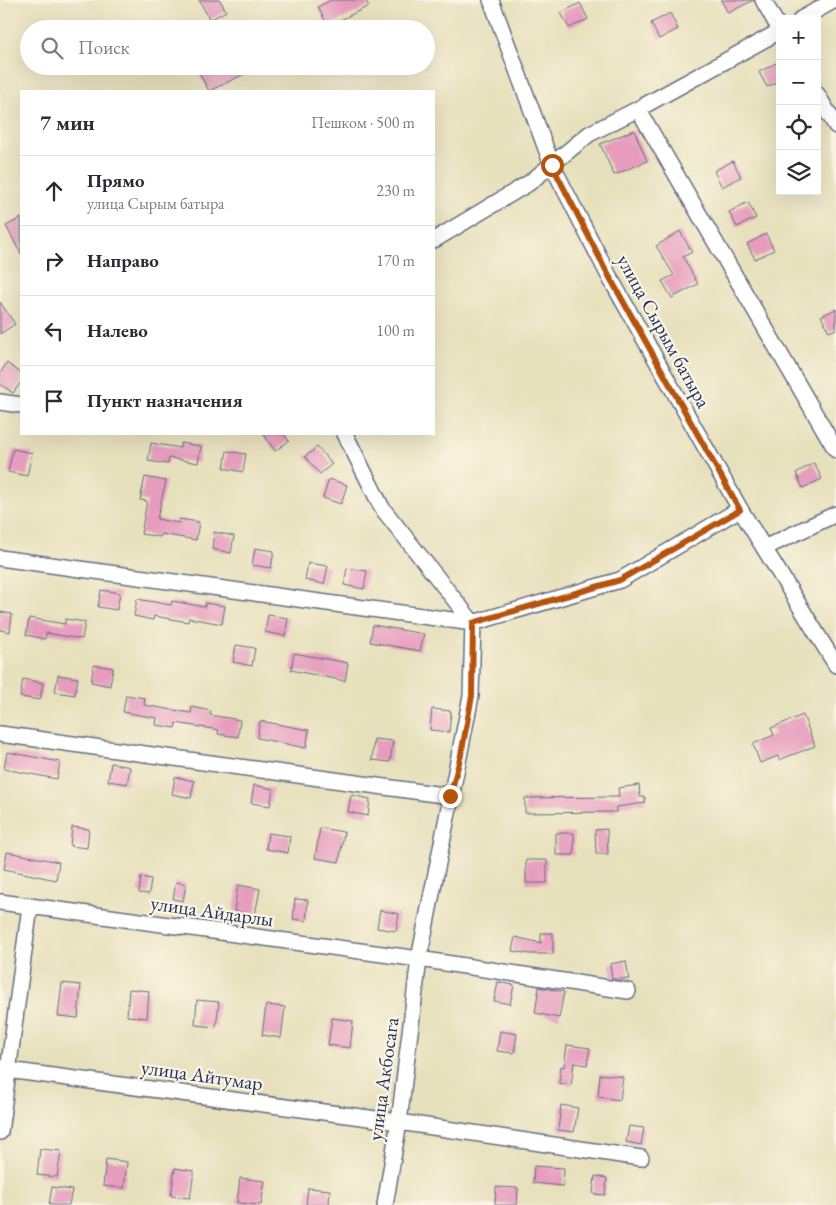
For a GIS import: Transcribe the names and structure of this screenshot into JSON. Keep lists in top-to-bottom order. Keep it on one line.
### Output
{"streets":{"street":["улица Сырым батыра","улица Айдарлы","улица Айтумар","улица Акбосага"]},"crossings":[["улица Айдарлы","улица Акбосага"],["улица Айтумар","улица Акбосага"]],"page":{"map_buttons":["+","−"],"search":"Поиск","heading":["7 мин","Пешком · 500 m"],"list":[["Прямо","улица Сырым батыра","230 m"],["Направо","170 m"],["Налево","100 m"],"Пункт назначения"]}}
